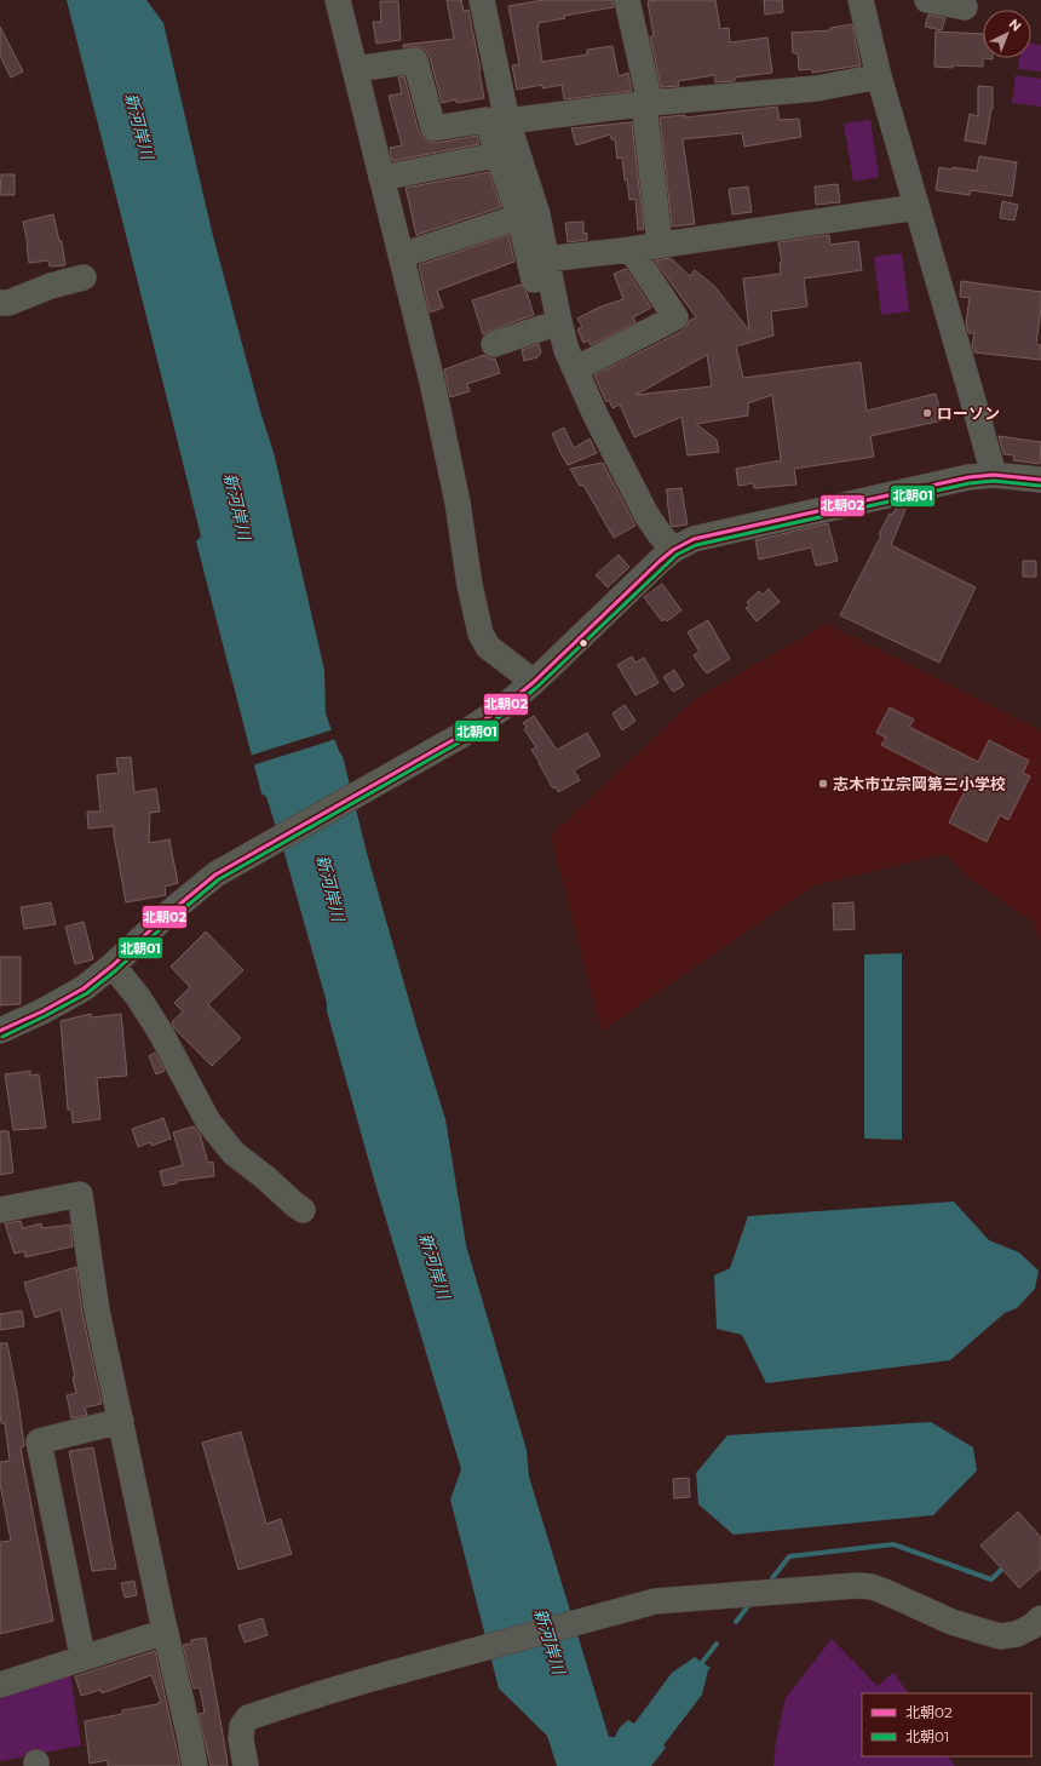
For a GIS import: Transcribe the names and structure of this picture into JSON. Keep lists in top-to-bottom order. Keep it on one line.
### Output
{"water":["新河岸川"],"places":["ローソン","志木市立宗岡第三小学校"],"lines":["transit line 北朝02","transit line 北朝01"],"legend":["北朝02","北朝01"],"north":"top right"}
